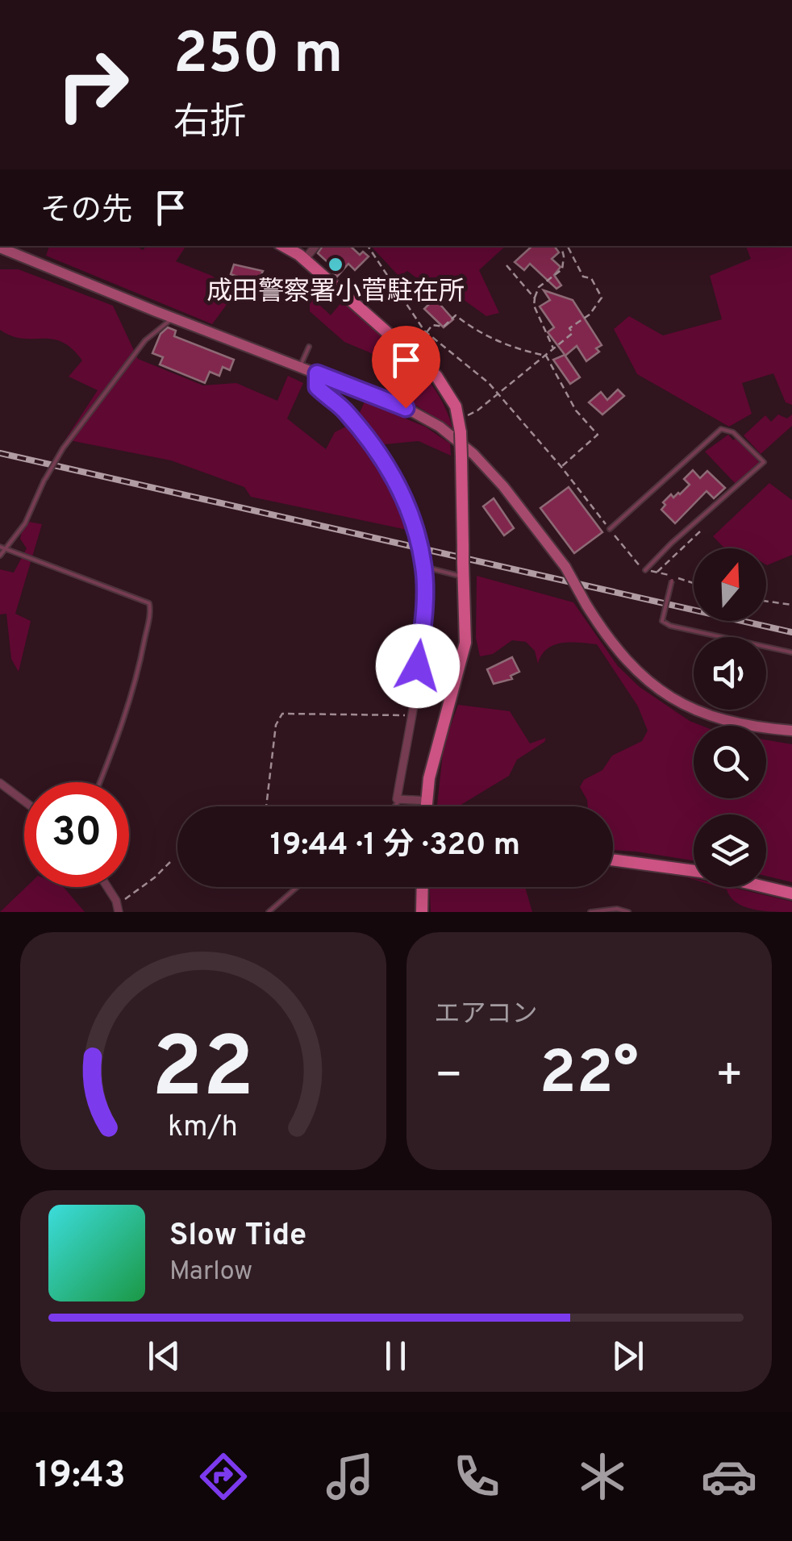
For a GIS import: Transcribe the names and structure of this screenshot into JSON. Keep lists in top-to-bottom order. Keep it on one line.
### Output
{"places":["成田警察署小菅駐在所"],"north":"top","page":{"turn":["250 m","右折"],"then":"その先","limit":"30","trip":"19:44 · 1 分 · 320 m","tile":"エアコン","heat":["−","22°","+"],"song":["Slow Tide","Marlow"],"tabs":"19:43","gauge":["22","km/h"]}}
